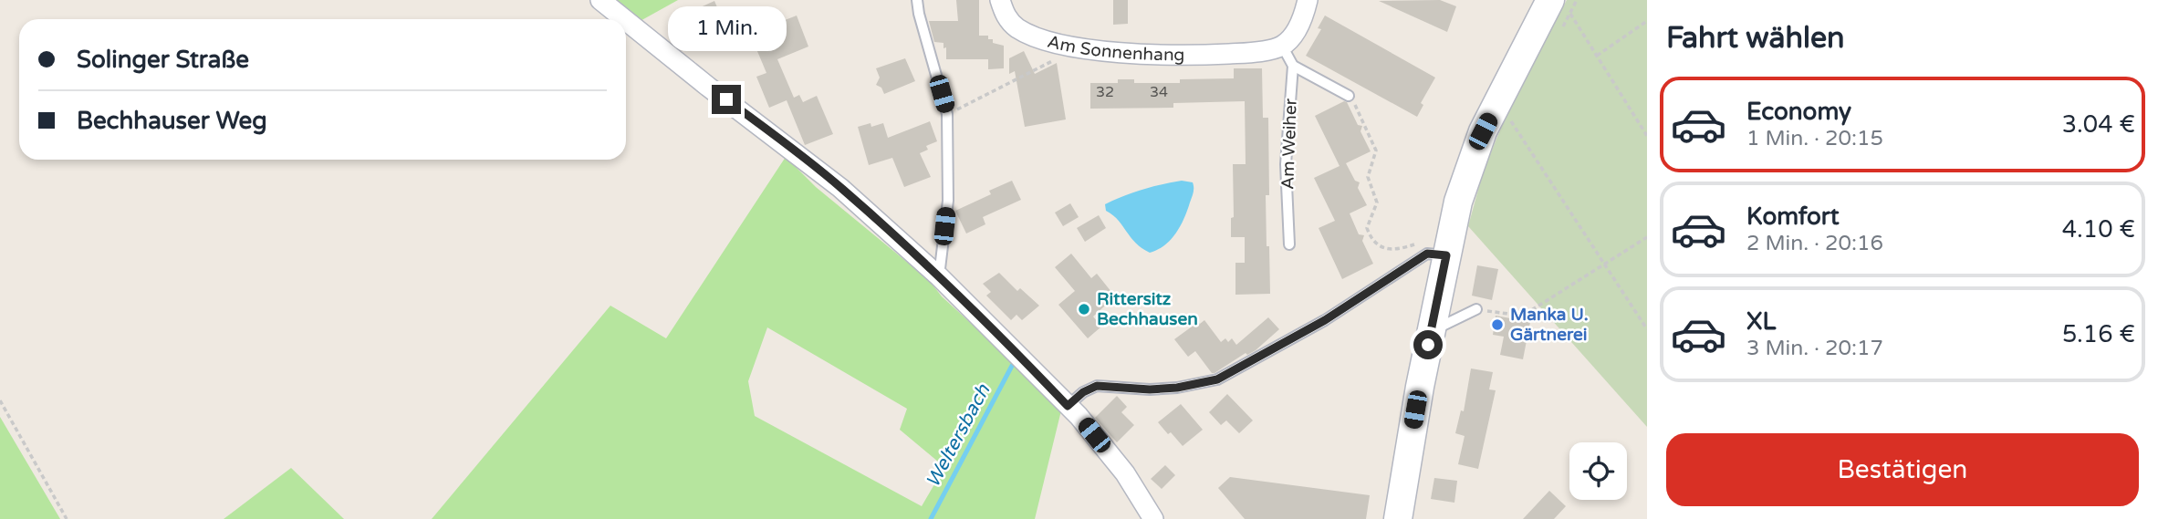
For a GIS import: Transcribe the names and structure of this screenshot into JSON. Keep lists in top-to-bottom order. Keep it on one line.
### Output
{"streets":{"street":["Am Sonnenhang"],"lane":["Am Weiher"]},"water":["Weltersbach"],"places":["Rittersitz Bechhausen","Manka U. Gärtnerei"],"house_numbers":["32","34"],"page":{"heading":"Fahrt wählen","bubble":"1 Min.","banner":["Solinger Straße","Bechhauser Weg"],"list":[{"name":"Economy","note":"1 Min. · 20:15","value":"3.04 €"},{"name":"Komfort","note":"2 Min. · 20:16","value":"4.10 €"},{"name":"XL","note":"3 Min. · 20:17","value":"5.16 €"}],"buttons":"Bestätigen"}}
